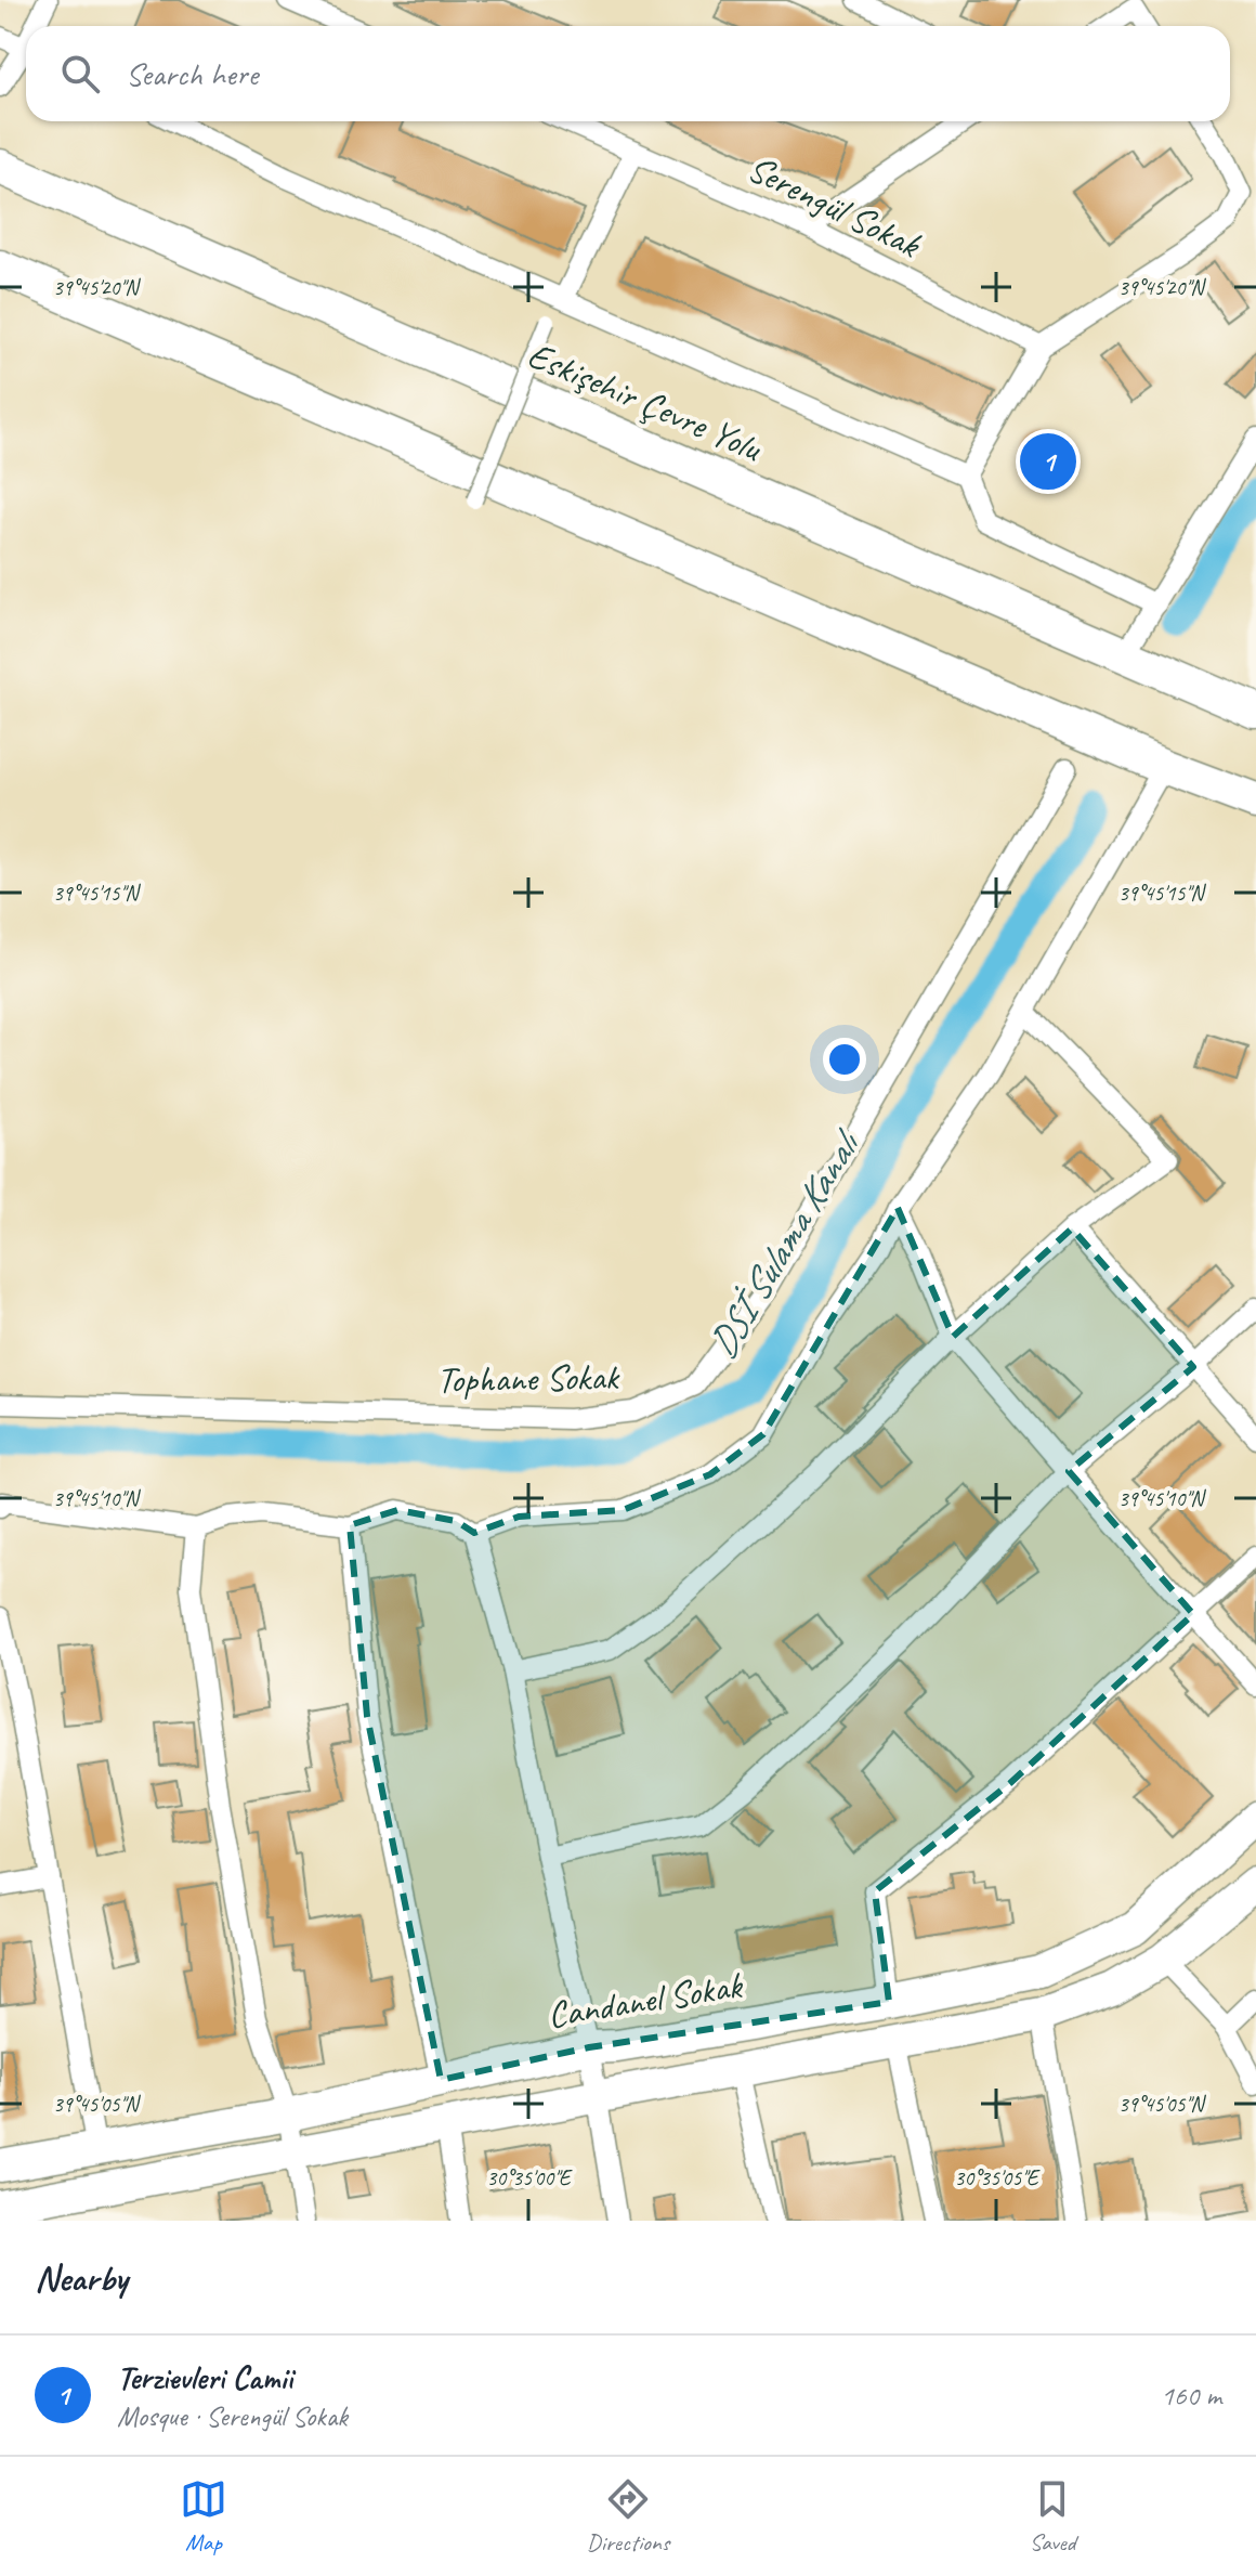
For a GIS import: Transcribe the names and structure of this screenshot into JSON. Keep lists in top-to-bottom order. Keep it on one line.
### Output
{"streets":{"highway":["Eskişehir Çevre Yolu"],"main road":["Candanel Sokak"],"street":["Serengül Sokak","Tophane Sokak"]},"water":["DSİ Sulama Kanalı"],"page":{"search":"Search here","pins":"1","heading":"Nearby","list":[{"mark":"1","name":"Terzievleri Camii","note":"Mosque · Serengül Sokak","value":"160 m"}],"nav":["Map","Directions","Saved"]},"coordinates":["39°45'20\"N","39°45'15\"N","39°45'10\"N","39°45'05\"N","30°35'00\"E","30°35'05\"E"]}
